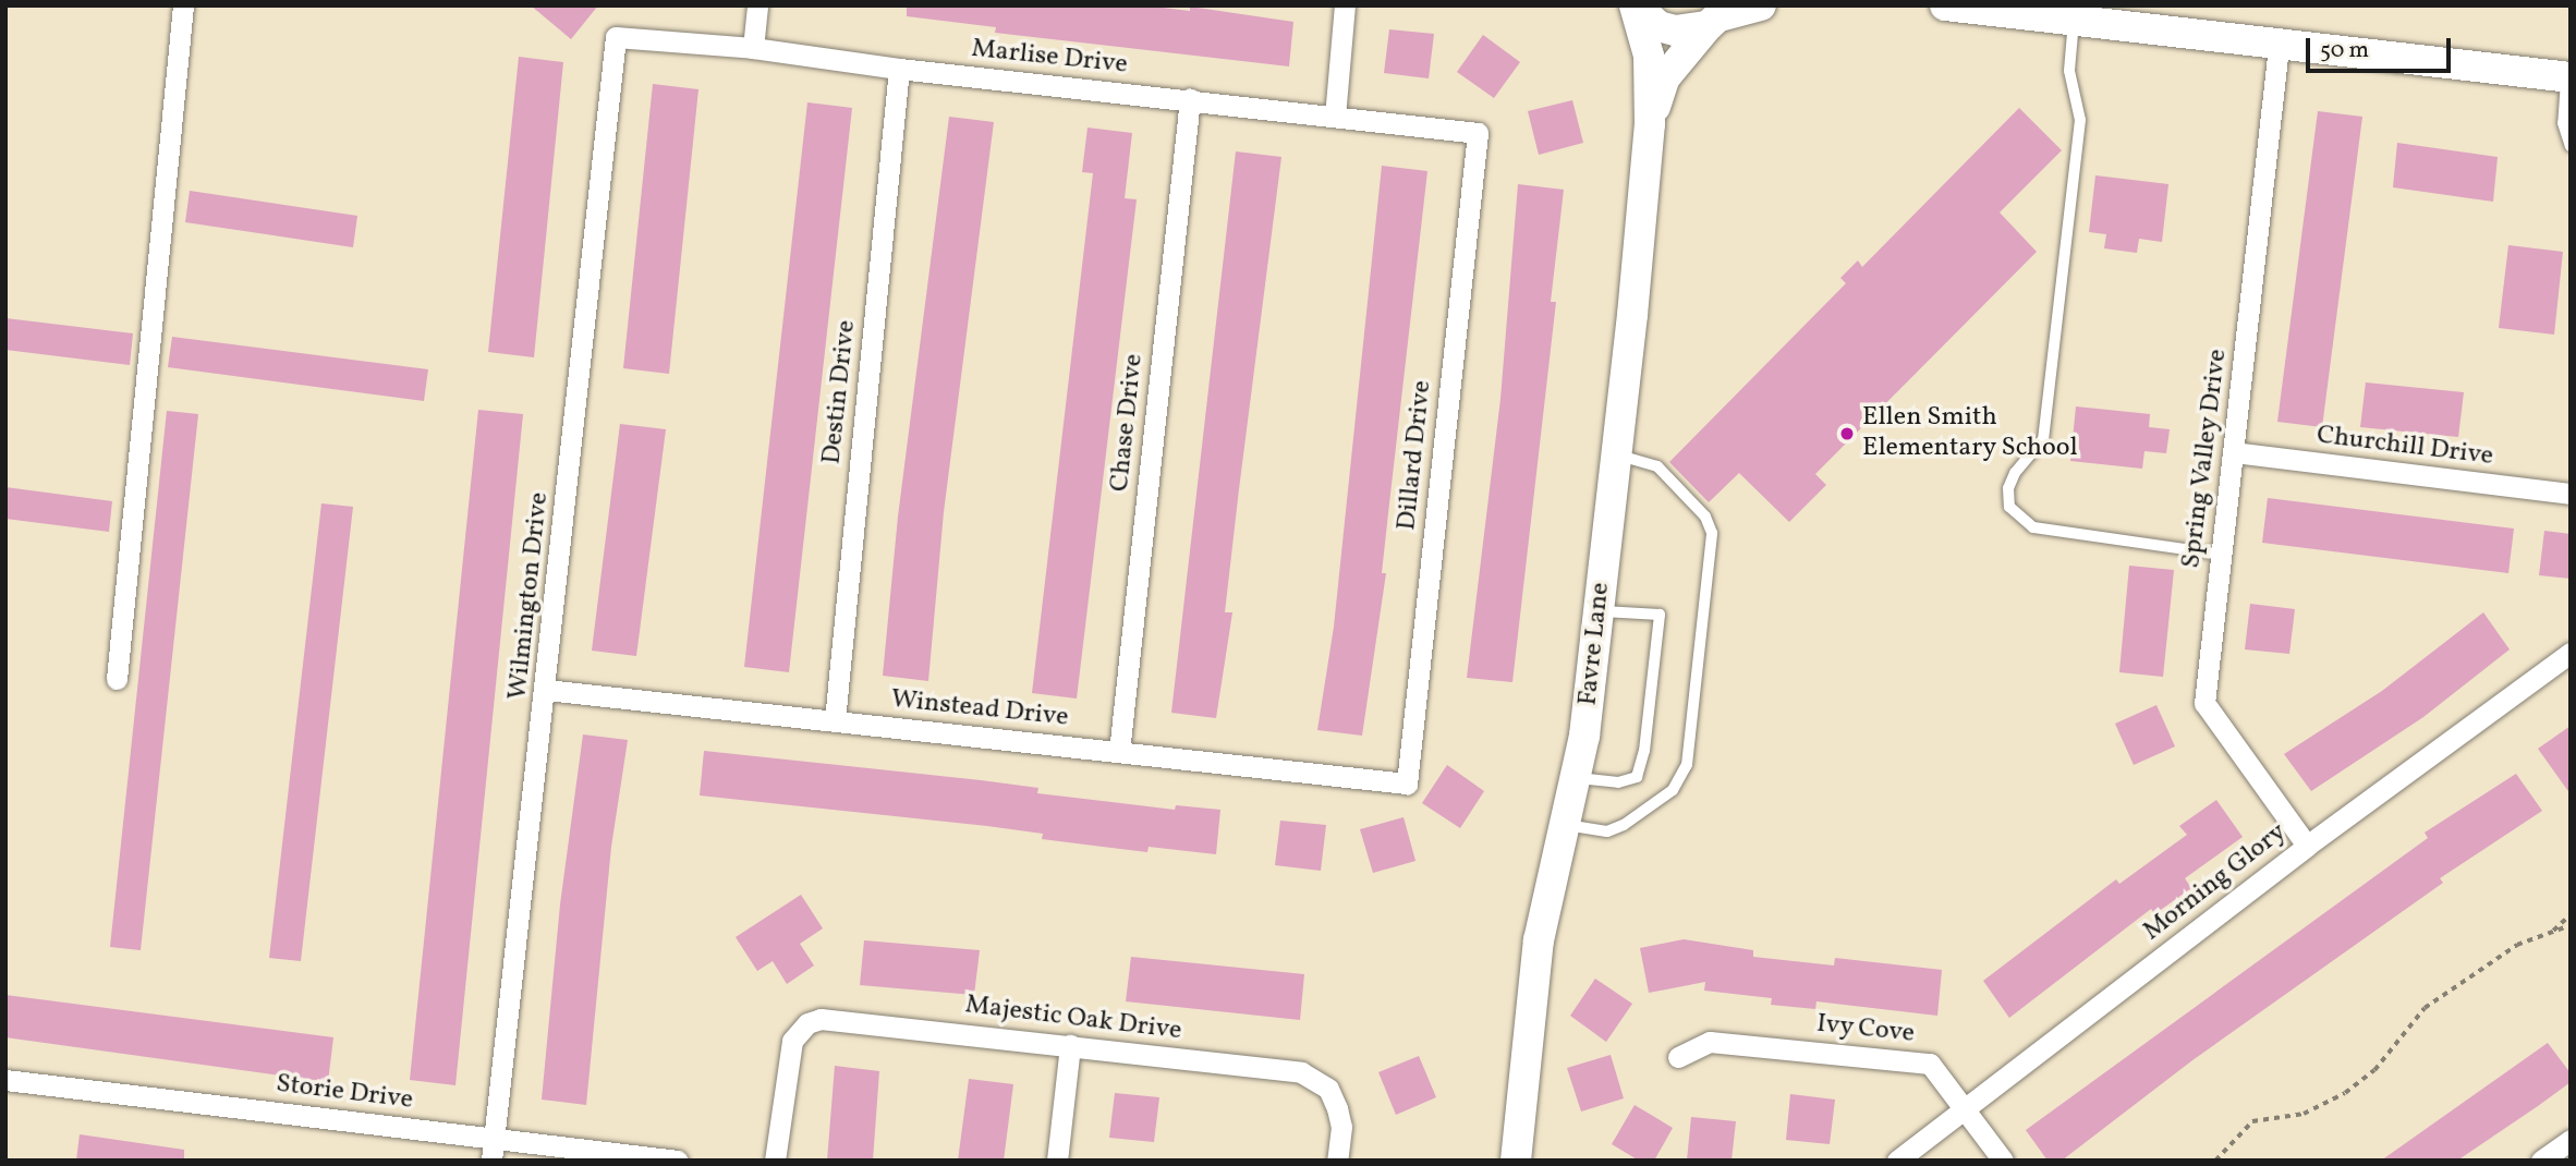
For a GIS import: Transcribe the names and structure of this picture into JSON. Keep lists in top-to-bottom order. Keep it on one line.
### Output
{"streets":{"street":["Marlise Drive","Destin Drive","Chase Drive","Churchill Drive","Dillard Drive","Spring Valley Drive","Wilmington Drive","Favre Lane","Winstead Drive","Morning Glory","Majestic Oak Drive","Ivy Cove","Storie Drive"]},"crossings":[["Marlise Drive","Destin Drive"],["Marlise Drive","Chase Drive"],["Marlise Drive","Dillard Drive"],["Marlise Drive","Wilmington Drive"],["Destin Drive","Winstead Drive"],["Chase Drive","Winstead Drive"],["Churchill Drive","Spring Valley Drive"],["Dillard Drive","Winstead Drive"],["Spring Valley Drive","Morning Glory"],["Wilmington Drive","Winstead Drive"],["Wilmington Drive","Storie Drive"],["Morning Glory","Ivy Cove"]],"places":["Ellen Smith Elementary School"],"scale_bar":"50 m"}
